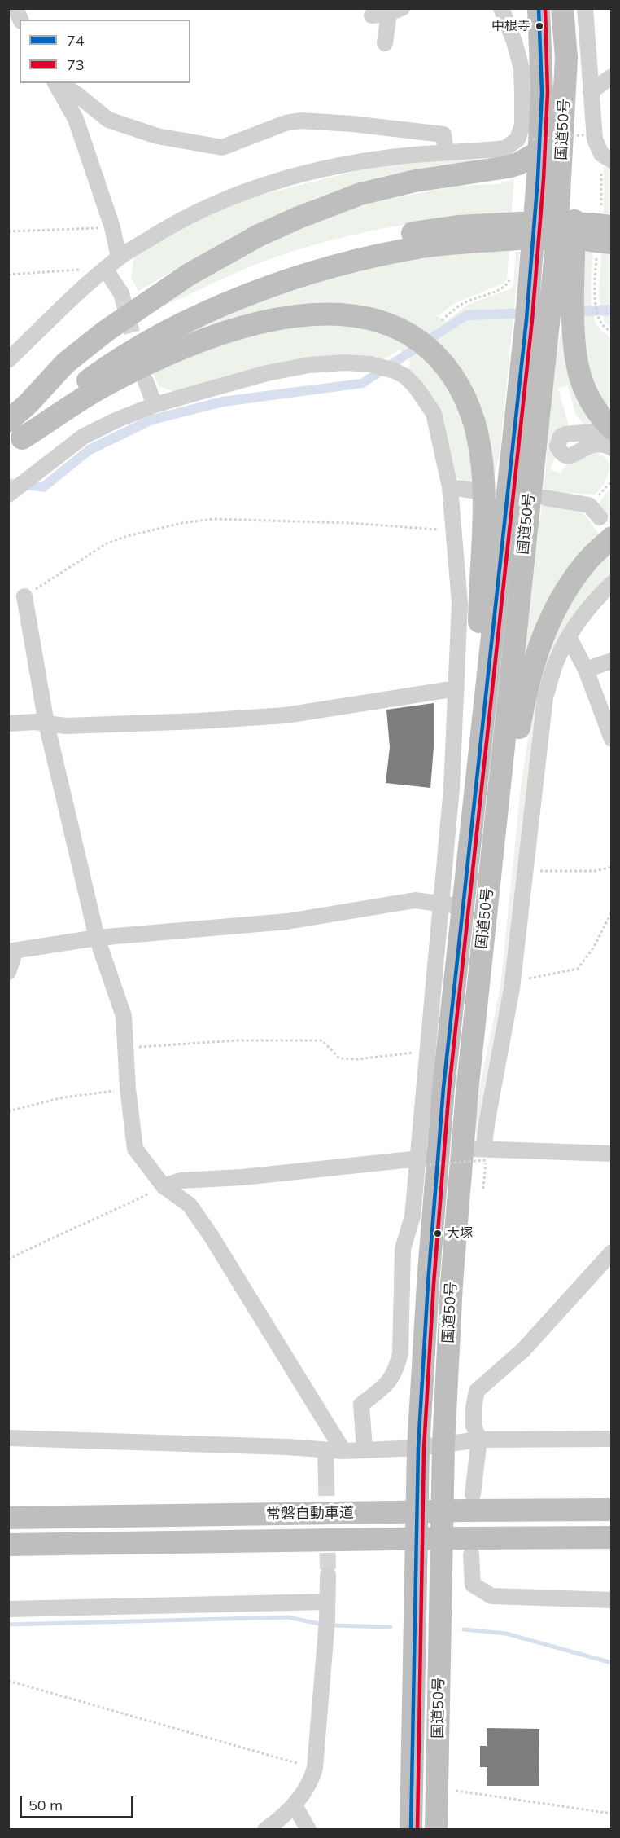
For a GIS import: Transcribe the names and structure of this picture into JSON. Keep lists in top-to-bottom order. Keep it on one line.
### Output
{"streets":{"highway":["国道50号","常磐自動車道"]},"places":["中根寺","大塚"],"lines":["transit line 74","transit line 73"],"legend":["74","73"],"scale_bar":"50 m"}
